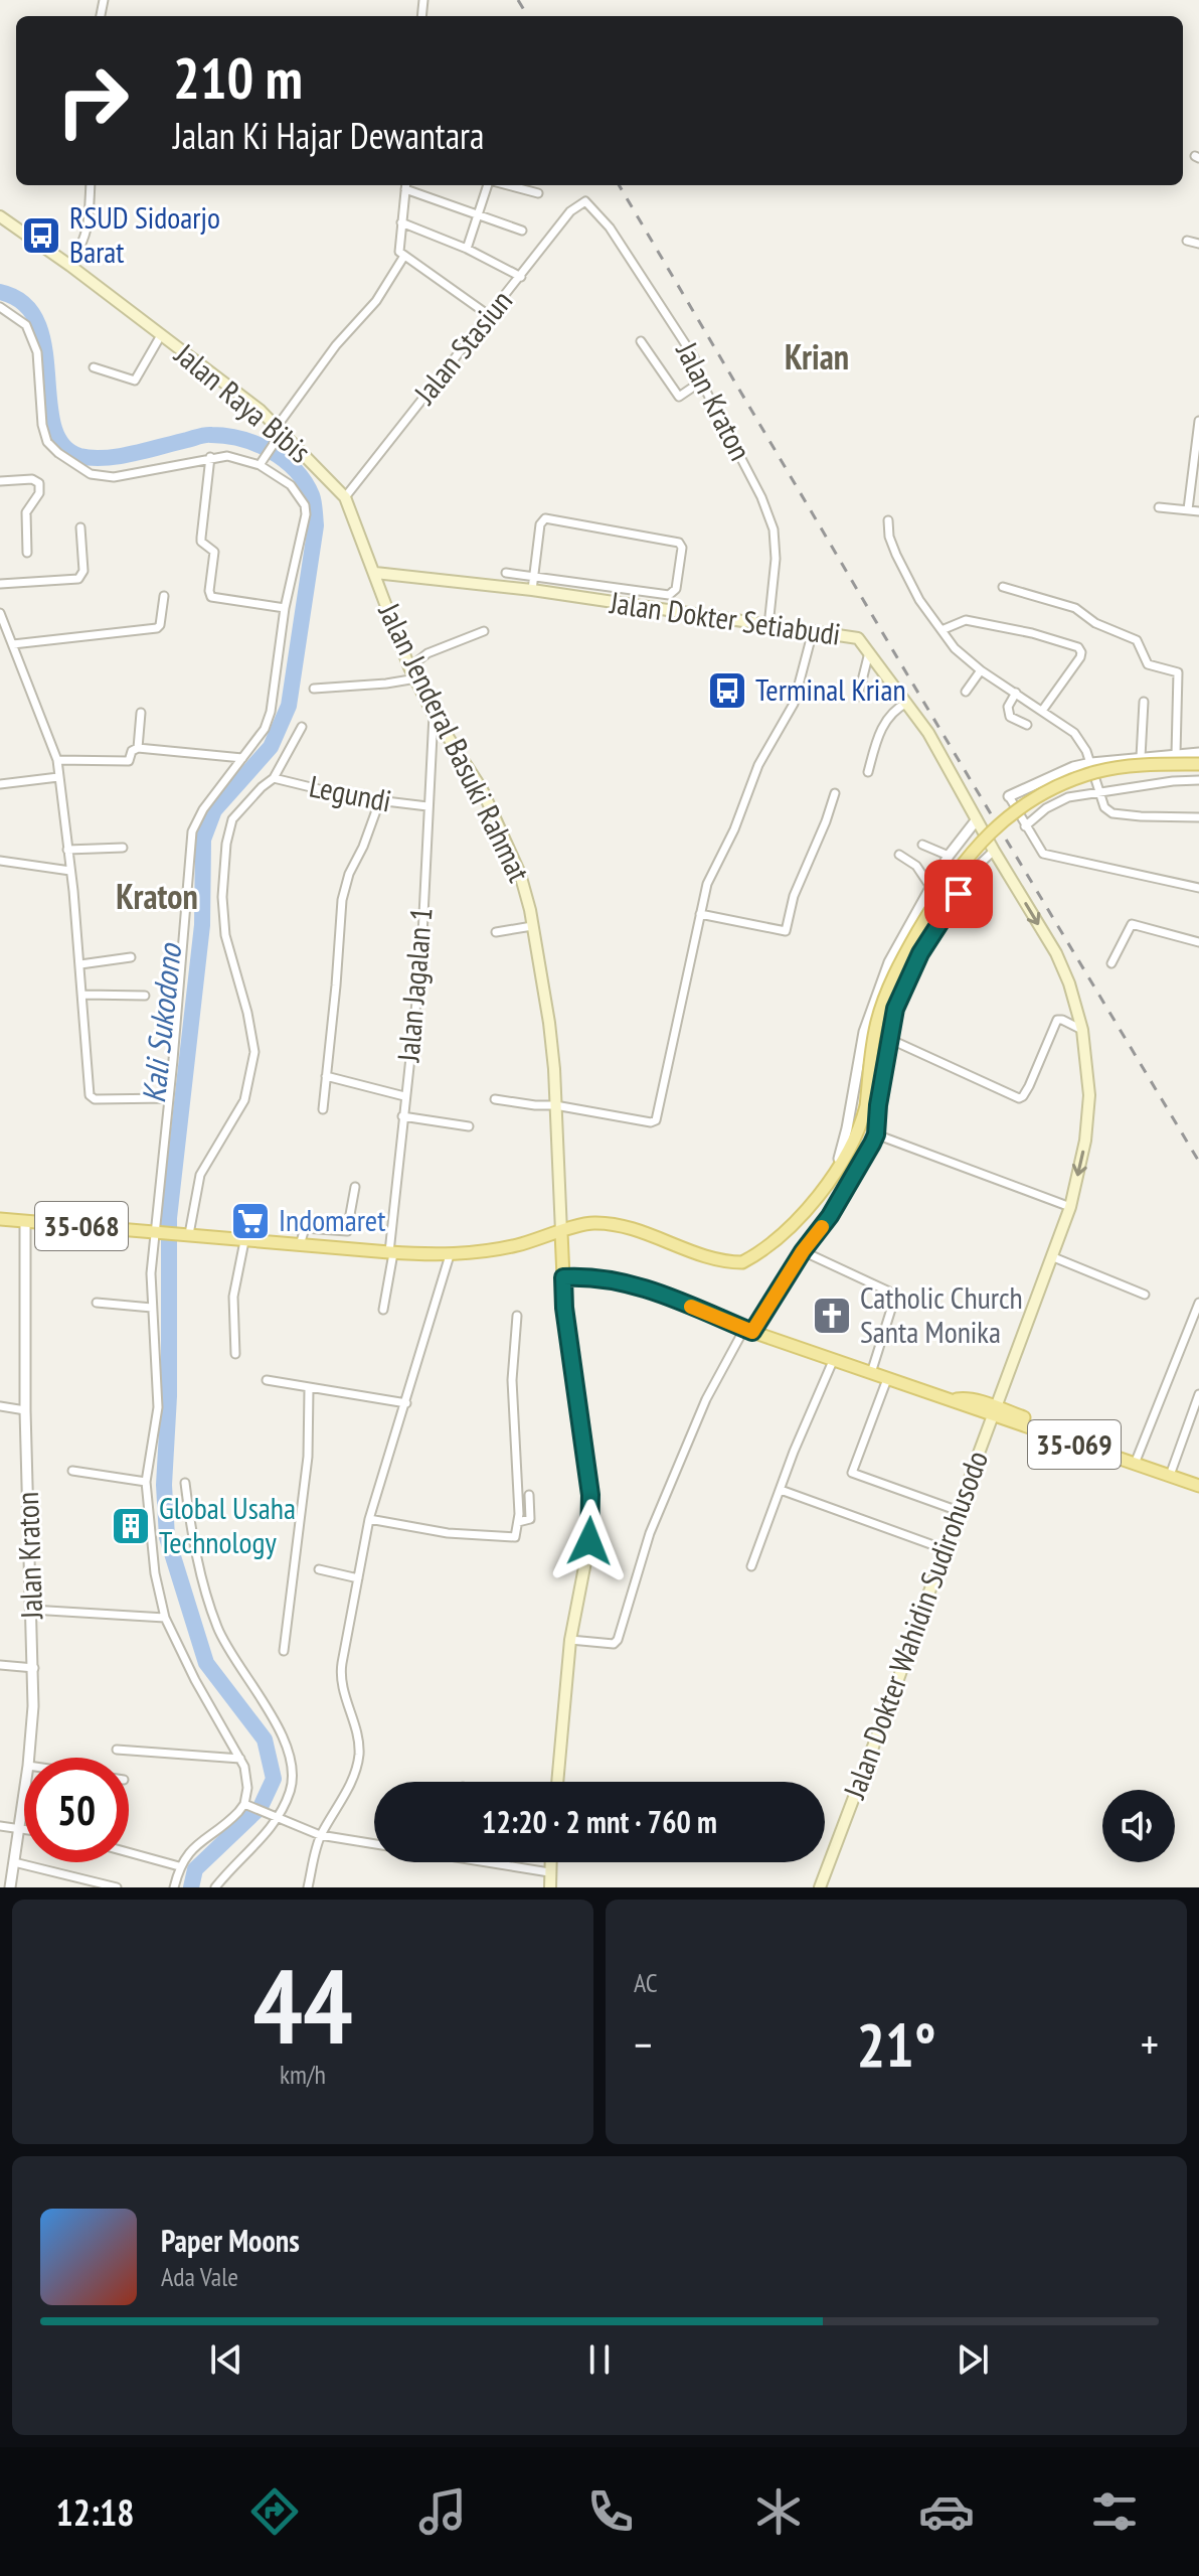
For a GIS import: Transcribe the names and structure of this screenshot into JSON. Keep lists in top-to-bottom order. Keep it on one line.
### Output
{"streets":{"main road":["Jalan Raya Bibis","Jalan Dokter Setiabudi","Jalan Jenderal Basuki Rahmat","35-068","35-069","Jalan Dokter Wahidin Sudirohusodo"],"street":["Jalan Stasiun","Jalan Kraton","Legundi","Jalan Jagalan 1"]},"crossings":[["Jalan Stasiun","Jalan Kraton"],["Jalan Stasiun","Jalan Raya Bibis"],["Jalan Kraton","Jalan Dokter Setiabudi"],["Jalan Kraton","35-068"],["Jalan Raya Bibis","Jalan Dokter Setiabudi"],["Jalan Raya Bibis","Jalan Jenderal Basuki Rahmat"],["Jalan Dokter Setiabudi","Jalan Jenderal Basuki Rahmat"],["Jalan Dokter Setiabudi","35-069"],["Jalan Dokter Setiabudi","Jalan Dokter Wahidin Sudirohusodo"],["Jalan Jenderal Basuki Rahmat","Jalan Jagalan 1"],["Jalan Jenderal Basuki Rahmat","35-068"],["Legundi","Jalan Jagalan 1"],["Jalan Jagalan 1","35-068"],["35-069","Jalan Dokter Wahidin Sudirohusodo"]],"districts":["Krian","Kraton"],"water":["Kali Sukodono"],"places":{"bus stop":["RSUD Sidoarjo Barat","Terminal Krian"],"supermarket":["Indomaret"],"church":["Catholic Church Santa Monika"],"building":["Global Usaha Technology"]},"page":{"turn":["210 m","Jalan Ki Hajar Dewantara"],"limit":"50","trip":"12:20 · 2 mnt · 760 m","tile":[["44","km/h"],"AC"],"heat":["−","21°","+"],"song":["Paper Moons","Ada Vale"],"tabs":"12:18"}}
